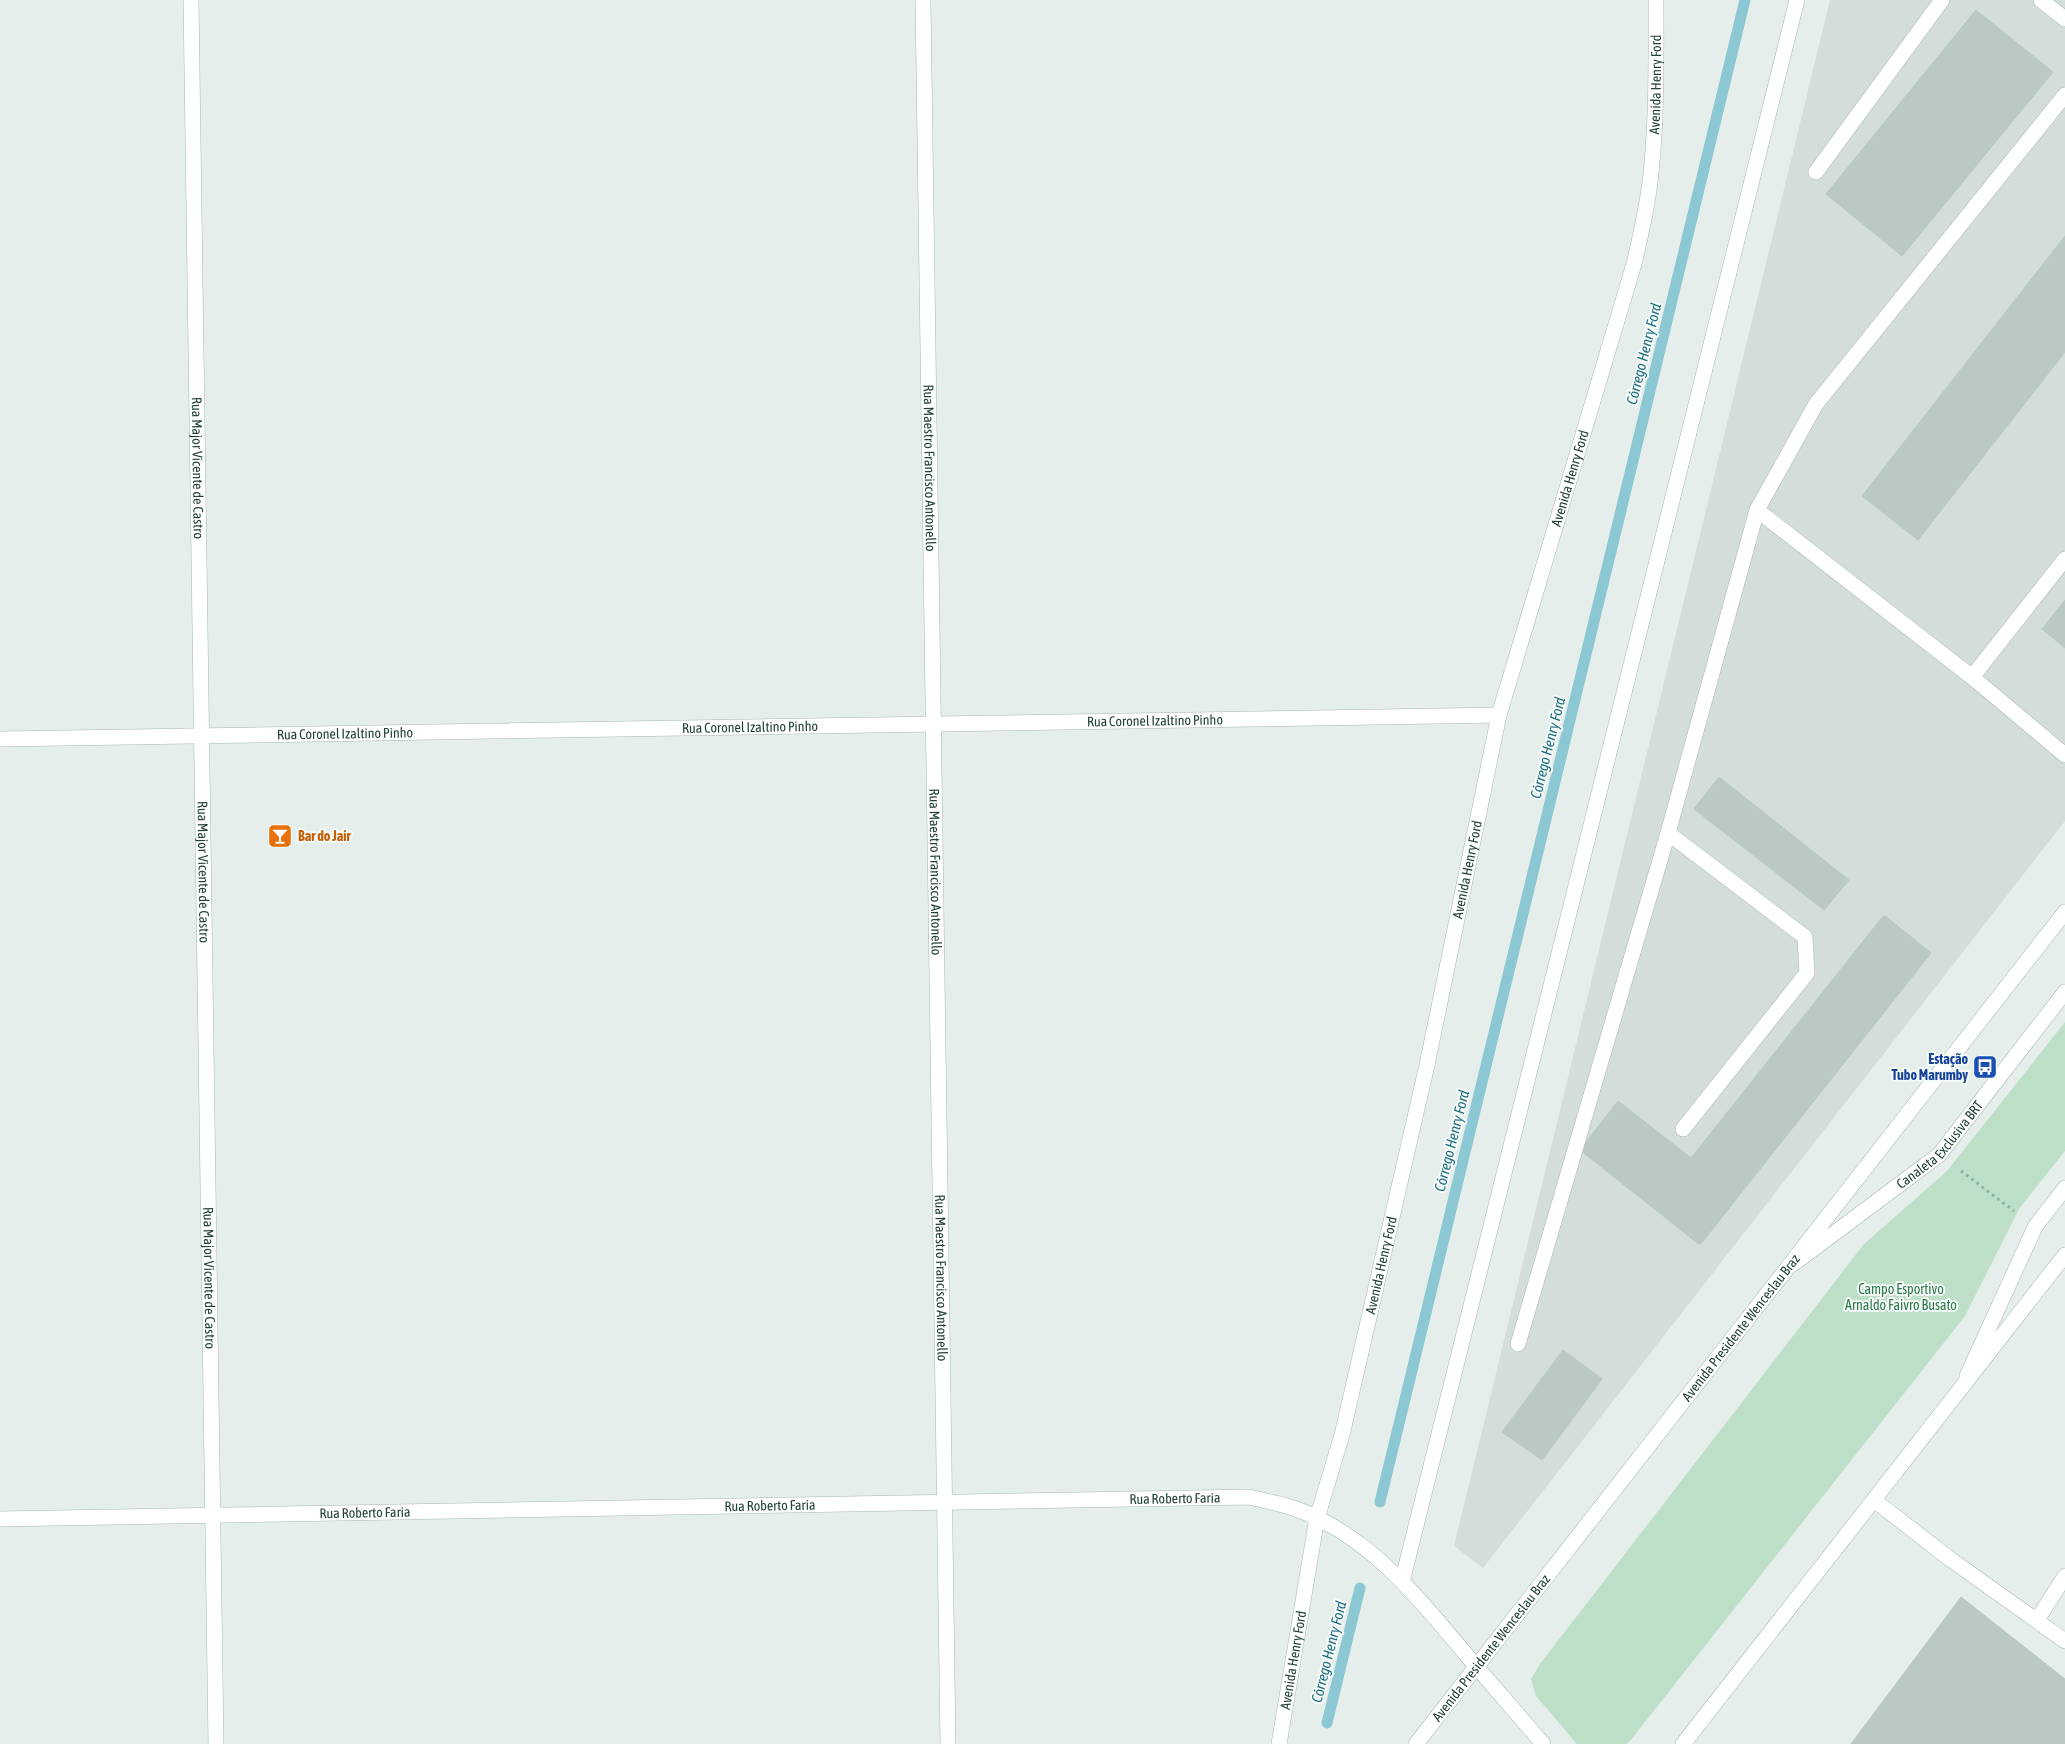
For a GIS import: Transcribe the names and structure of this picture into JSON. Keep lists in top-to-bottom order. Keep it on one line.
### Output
{"streets":{"street":["Avenida Henry Ford","Rua Major Vicente de Castro","Rua Maestro Francisco Antonello","Rua Coronel Izaltino Pinho","Canaleta Exclusiva BRT","Avenida Presidente Wenceslau Braz","Rua Roberto Faria"]},"crossings":[["Avenida Henry Ford","Rua Coronel Izaltino Pinho"],["Avenida Henry Ford","Rua Roberto Faria"],["Rua Major Vicente de Castro","Rua Coronel Izaltino Pinho"],["Rua Major Vicente de Castro","Rua Roberto Faria"],["Rua Maestro Francisco Antonello","Rua Coronel Izaltino Pinho"],["Rua Maestro Francisco Antonello","Rua Roberto Faria"],["Canaleta Exclusiva BRT","Avenida Presidente Wenceslau Braz"],["Avenida Presidente Wenceslau Braz","Rua Roberto Faria"]],"water":["Córrego Henry Ford"],"parks":["Campo Esportivo Arnaldo Faivro Busato"],"places":{"bar":["Bar do Jair"],"bus stop":["Estação Tubo Marumby"]}}
